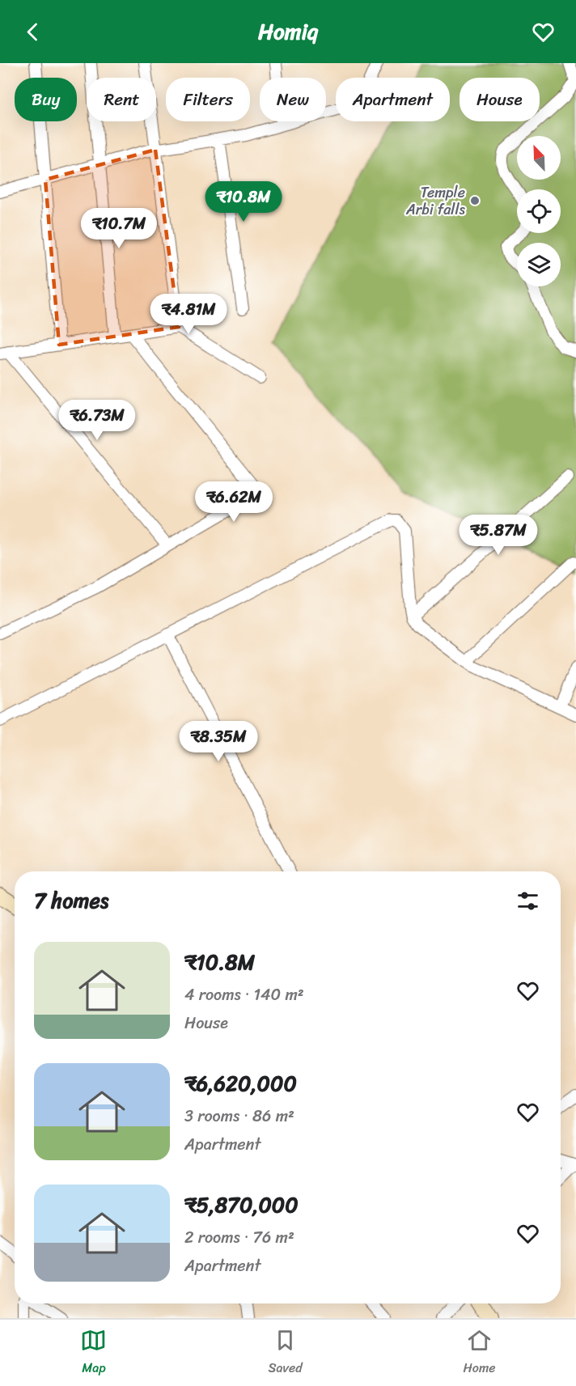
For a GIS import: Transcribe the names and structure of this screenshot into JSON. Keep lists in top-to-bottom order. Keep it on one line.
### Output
{"places":["Temple Arbi falls"],"north":"top left","page":{"header":"Homiq","chip":["Buy","Rent","Filters","New","Apartment","House"],"price":["₹10.8M","₹10.7M","₹4.81M","₹6.73M","₹6.62M","₹5.87M","₹8.35M"],"heading":"7 homes","list":[{"name":"₹10.8M","note":"4 rooms · 140 m² · House"},{"name":"₹6,620,000","note":"3 rooms · 86 m² · Apartment"},{"name":"₹5,870,000","note":"2 rooms · 76 m² · Apartment"}],"tabs":["Map","Saved","Home"]}}
